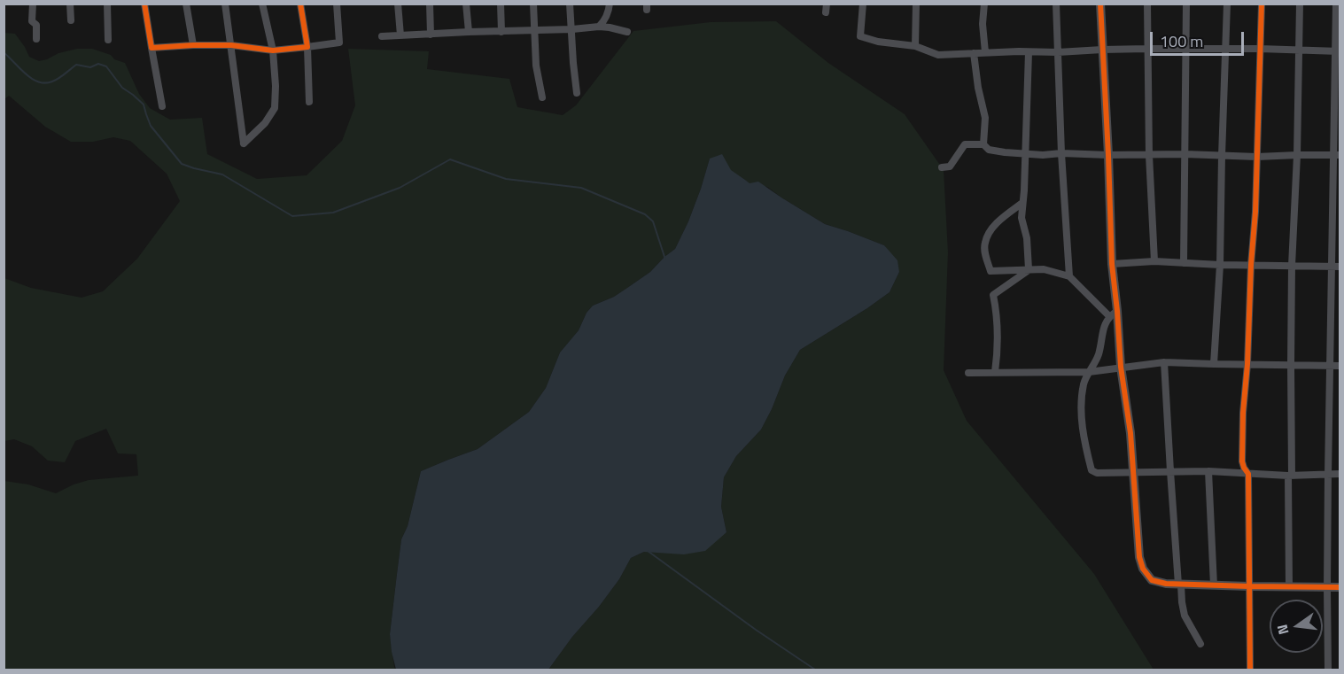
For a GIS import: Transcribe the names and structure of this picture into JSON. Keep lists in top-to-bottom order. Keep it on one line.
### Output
{"scale_bar":"100 m","north":"left"}
